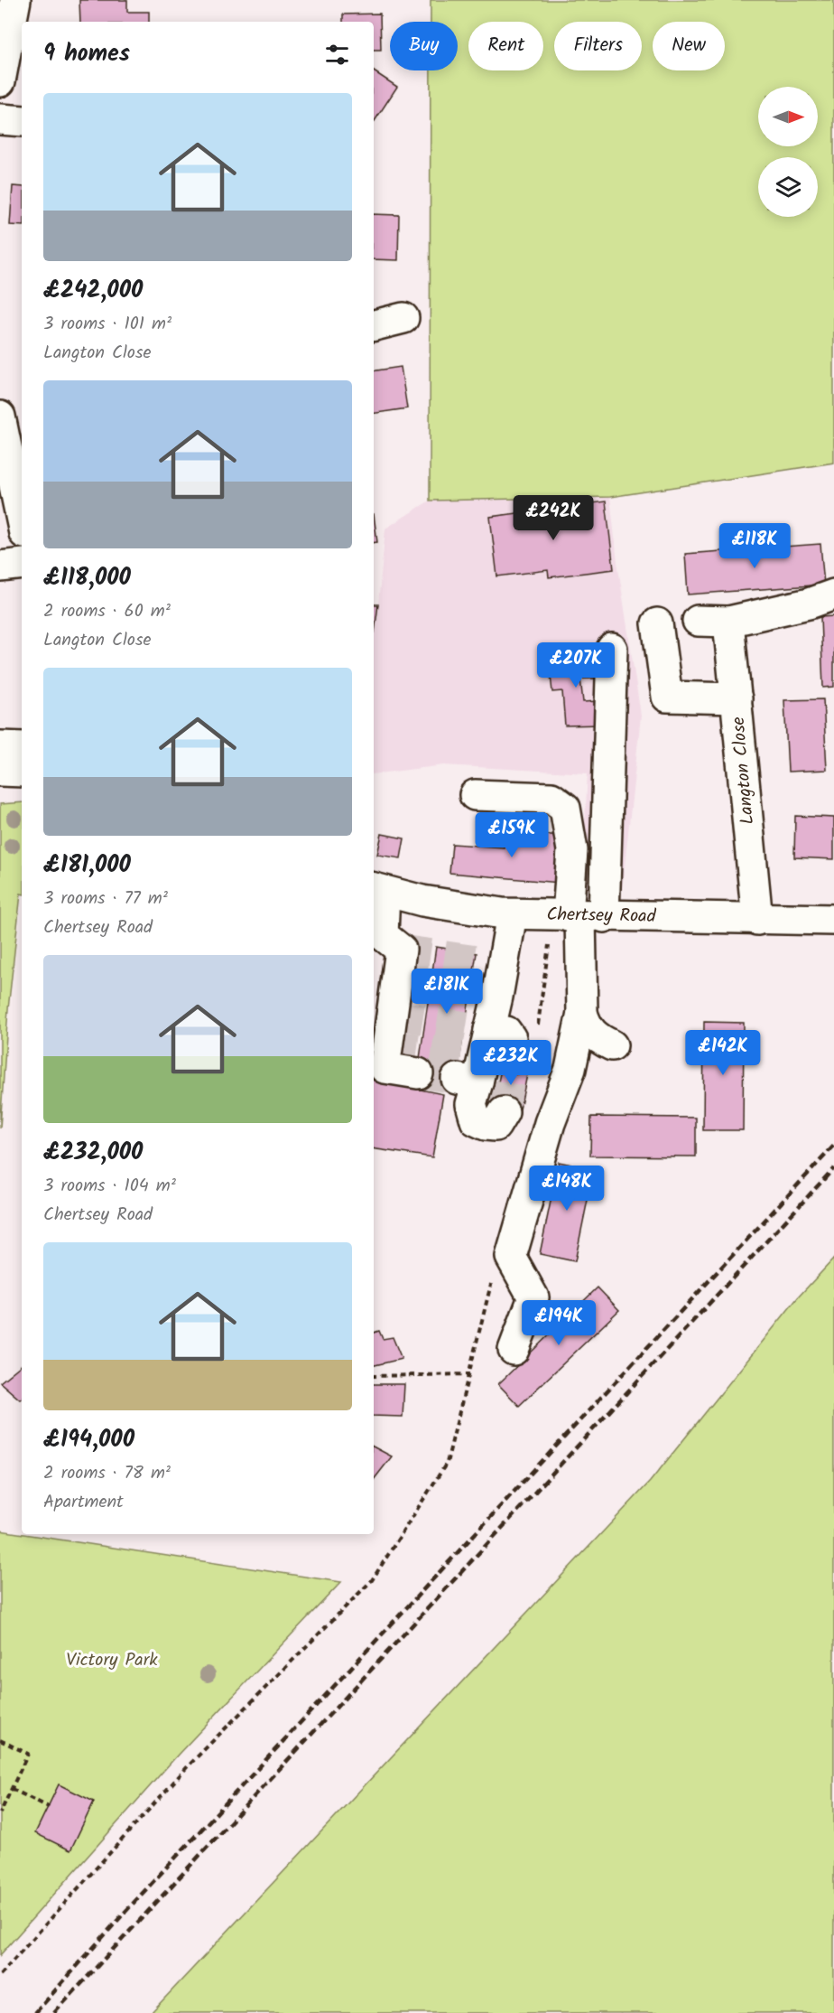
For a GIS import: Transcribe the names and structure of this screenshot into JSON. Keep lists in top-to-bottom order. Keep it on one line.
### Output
{"streets":{"street":["Langton Close","Chertsey Road"]},"crossings":[["Langton Close","Chertsey Road"]],"parks":["Victory Park"],"north":"right","page":{"chip":["Buy","Rent","Filters","New"],"heading":"9 homes","list":[{"name":"£242,000","note":"3 rooms · 101 m² · Langton Close"},{"name":"£118,000","note":"2 rooms · 60 m² · Langton Close"},{"name":"£181,000","note":"3 rooms · 77 m² · Chertsey Road"},{"name":"£232,000","note":"3 rooms · 104 m² · Chertsey Road"},{"name":"£194,000","note":"2 rooms · 78 m² · Apartment"}],"price":["£242K","£118K","£207K","£159K","£181K","£142K","£232K","£148K","£194K"]}}
